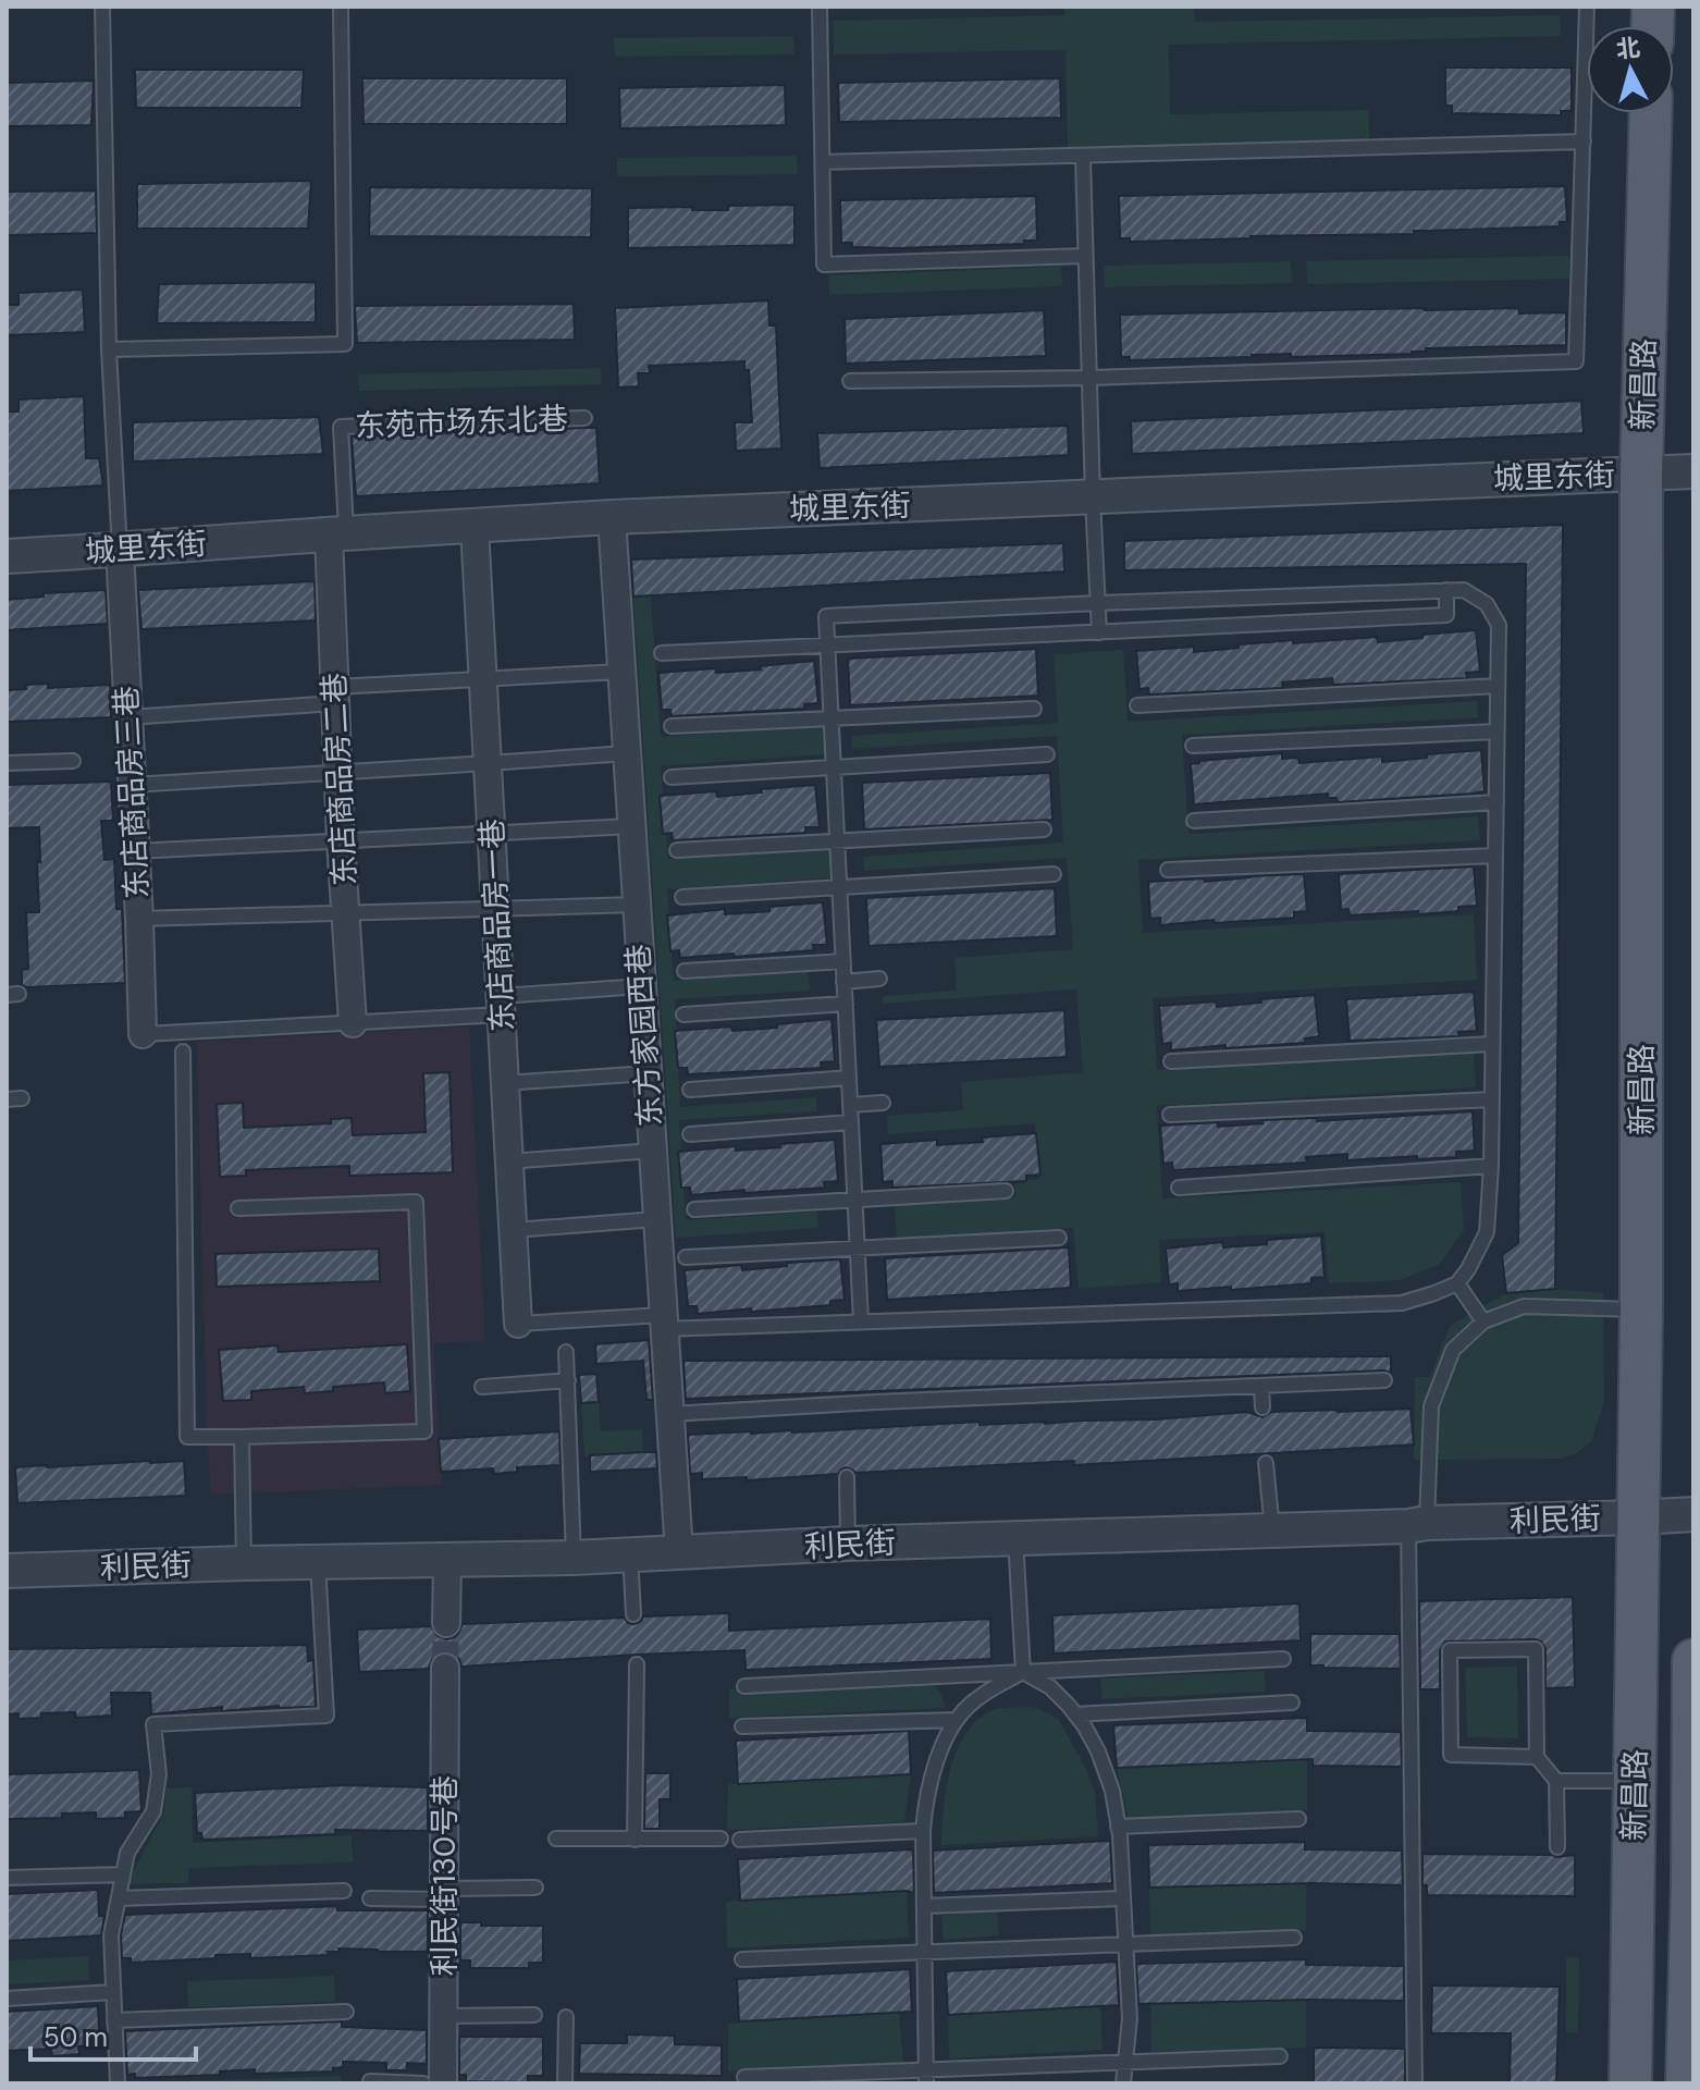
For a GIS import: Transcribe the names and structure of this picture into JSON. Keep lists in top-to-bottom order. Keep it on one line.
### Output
{"streets":{"main road":["新昌路"],"street":["城里东街","东店商品房二巷","东店商品房三巷","东店商品房一巷","东方家园西巷","利民街","利民街130号巷"],"lane":["东苑市场东北巷"]},"crossings":[["新昌路","城里东街"],["新昌路","利民街"],["东苑市场东北巷","城里东街"],["东苑市场东北巷","东店商品房二巷"],["城里东街","东店商品房二巷"],["城里东街","东店商品房三巷"],["城里东街","东店商品房一巷"],["城里东街","东方家园西巷"],["东方家园西巷","利民街"]],"scale_bar":"50 m","north":"top"}
